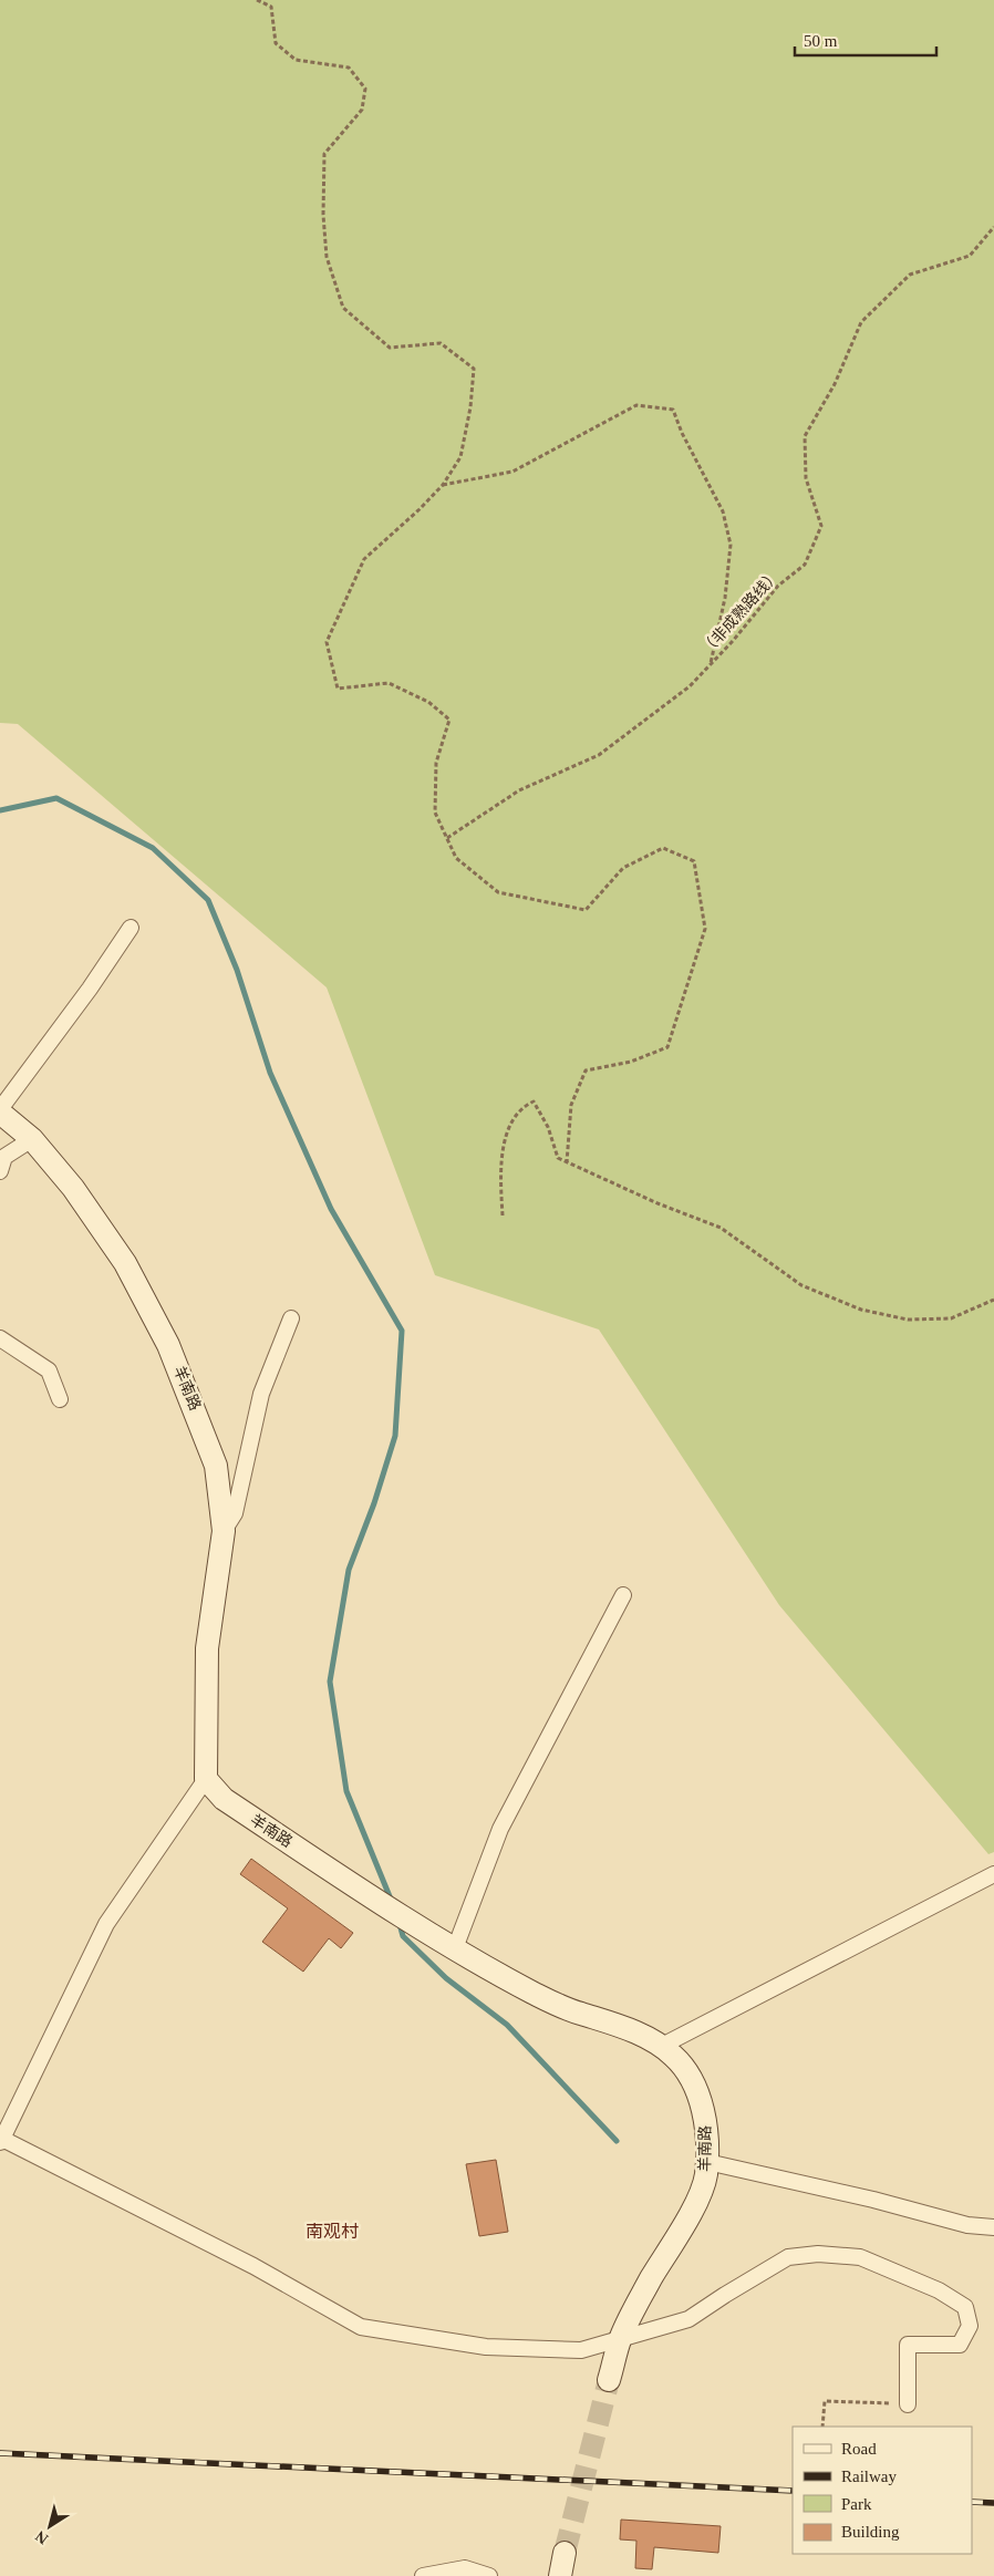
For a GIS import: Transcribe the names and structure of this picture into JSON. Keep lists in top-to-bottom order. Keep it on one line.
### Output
{"streets":{"street":["羊南路"],"path":["（非成熟路线）"]},"districts":["南观村"],"legend":["Road","Railway","Park","Building"],"scale_bar":"50 m","north":"bottom left"}
